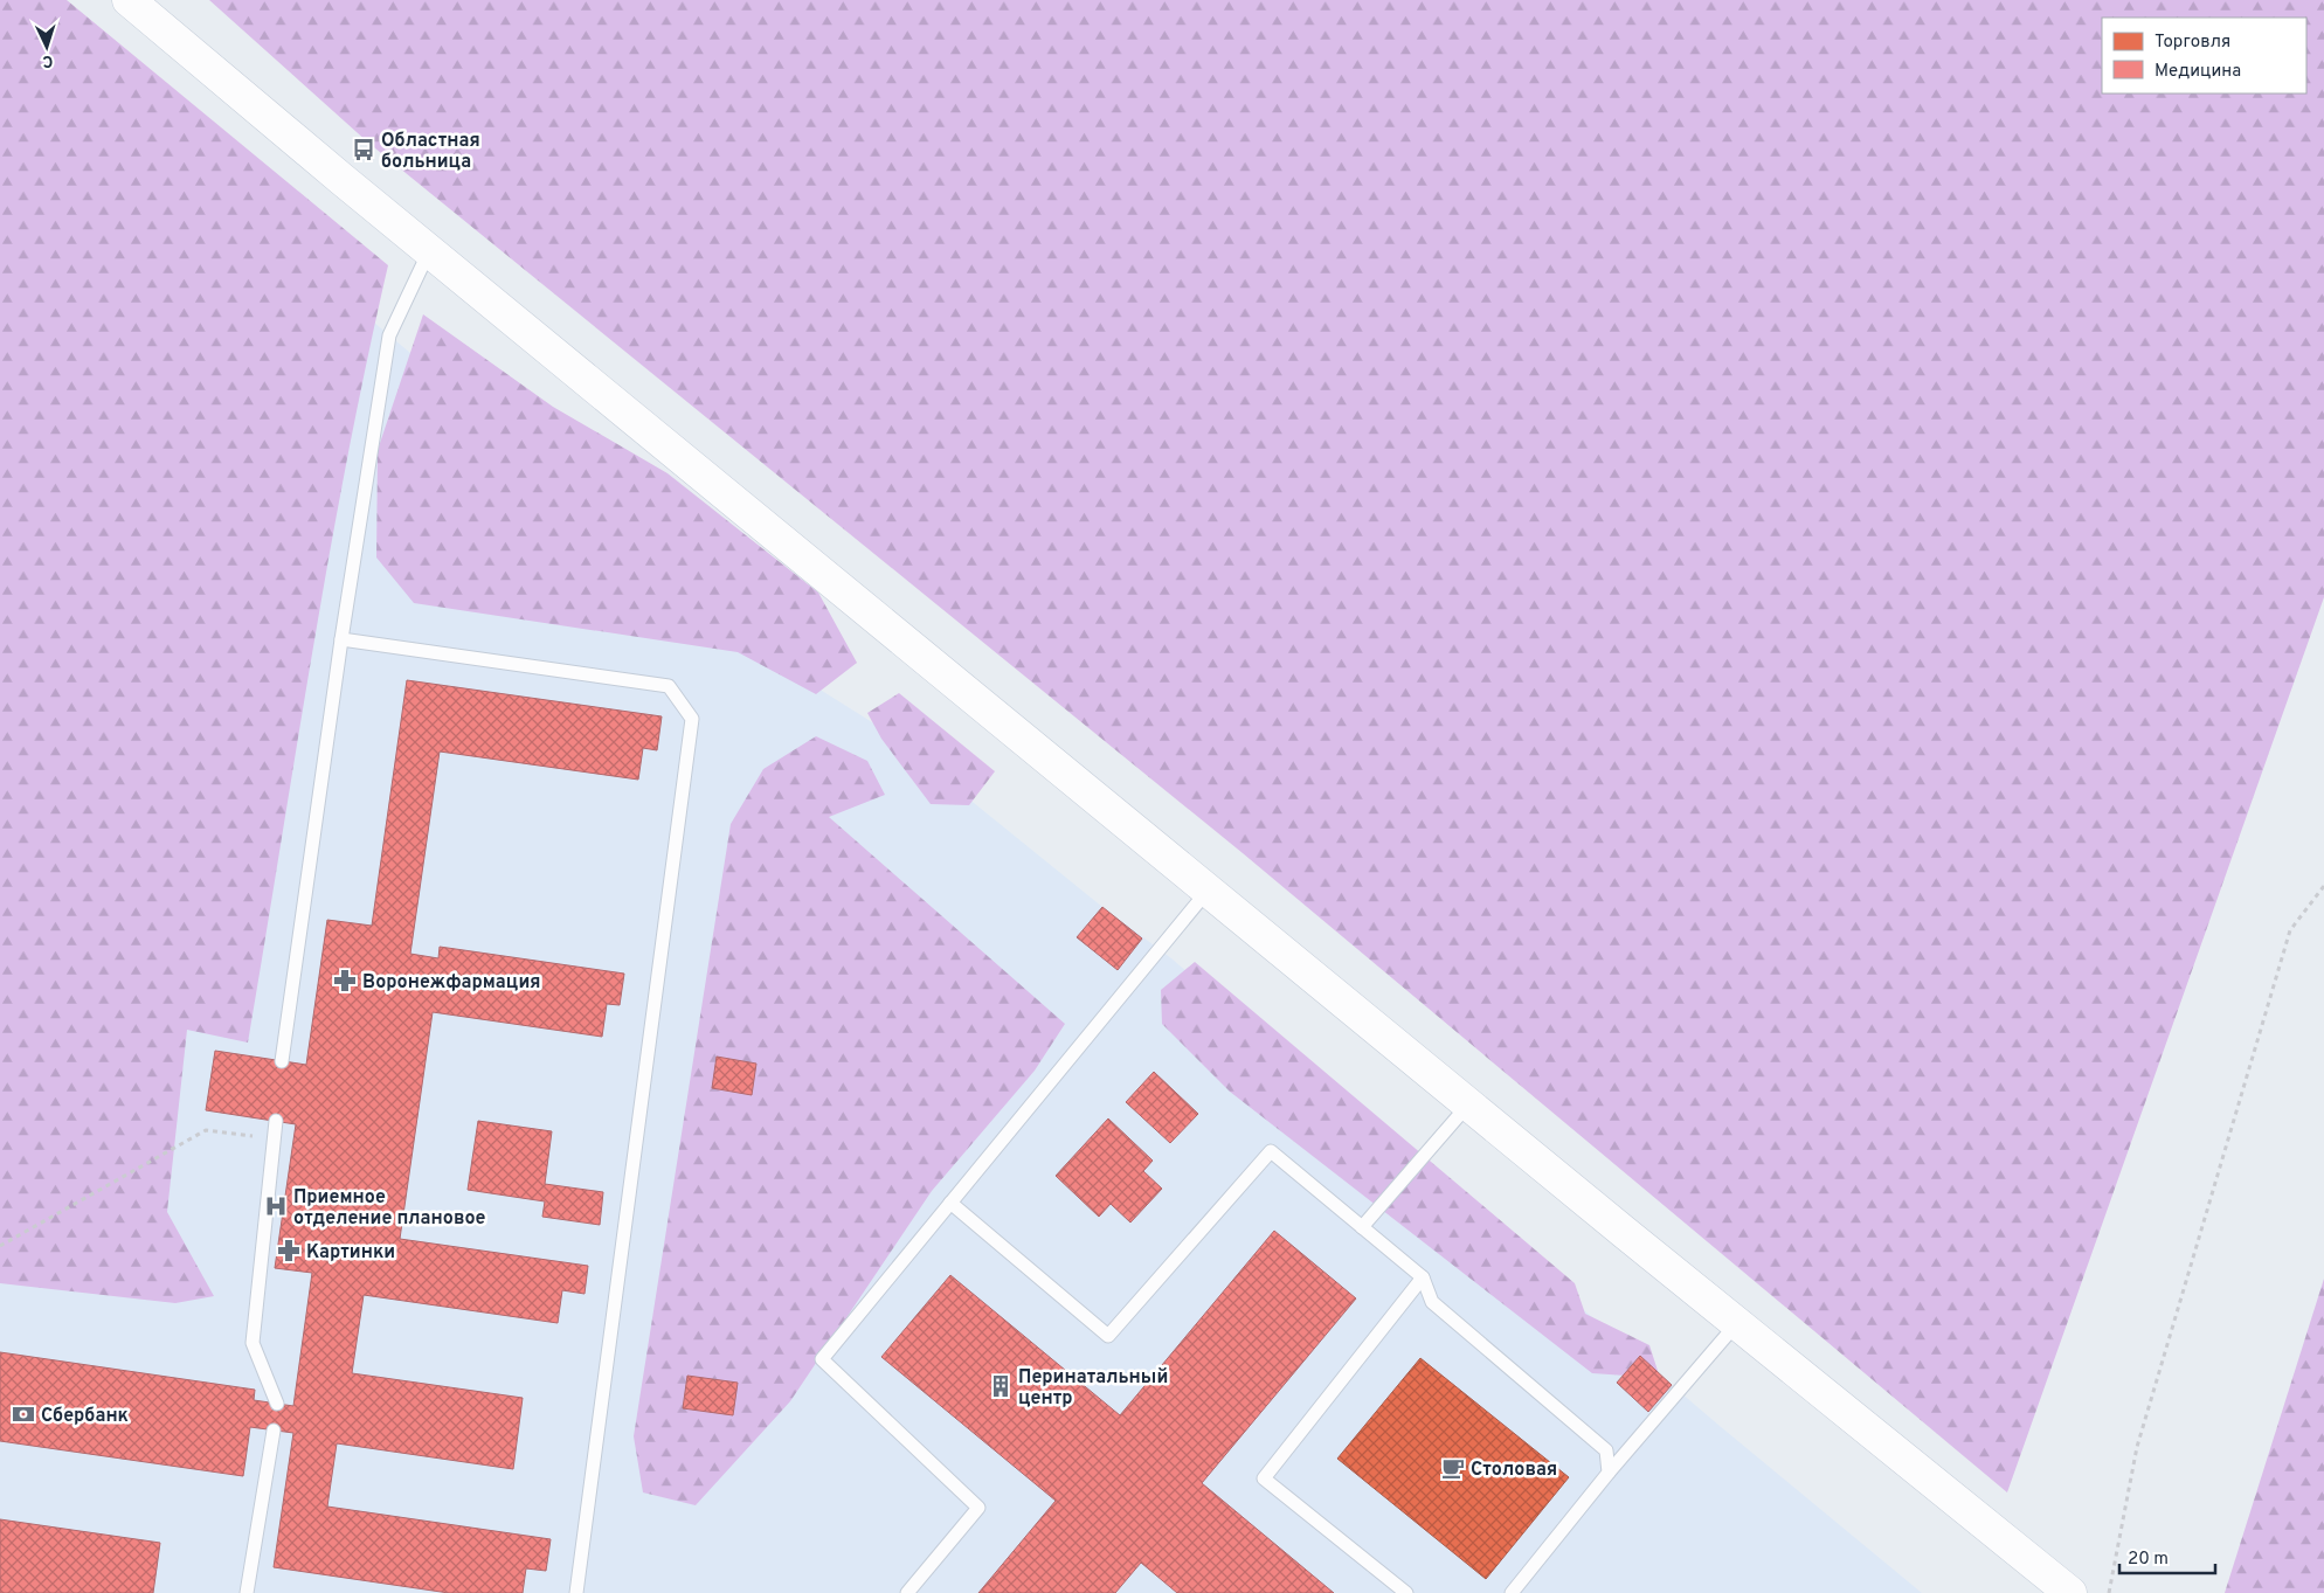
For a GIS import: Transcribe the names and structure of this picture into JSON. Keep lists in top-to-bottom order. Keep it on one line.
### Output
{"places":{"bus stop":["Областная больница"],"pharmacy":["Воронежфармация","Картинки"],"hospital":["Приемное отделение плановое"],"building":["Перинатальный центр"],"bank":["Сбербанк"],"cafe":["Столовая"]},"legend":["Торговля","Медицина"],"scale_bar":"20 m","north":"bottom"}
